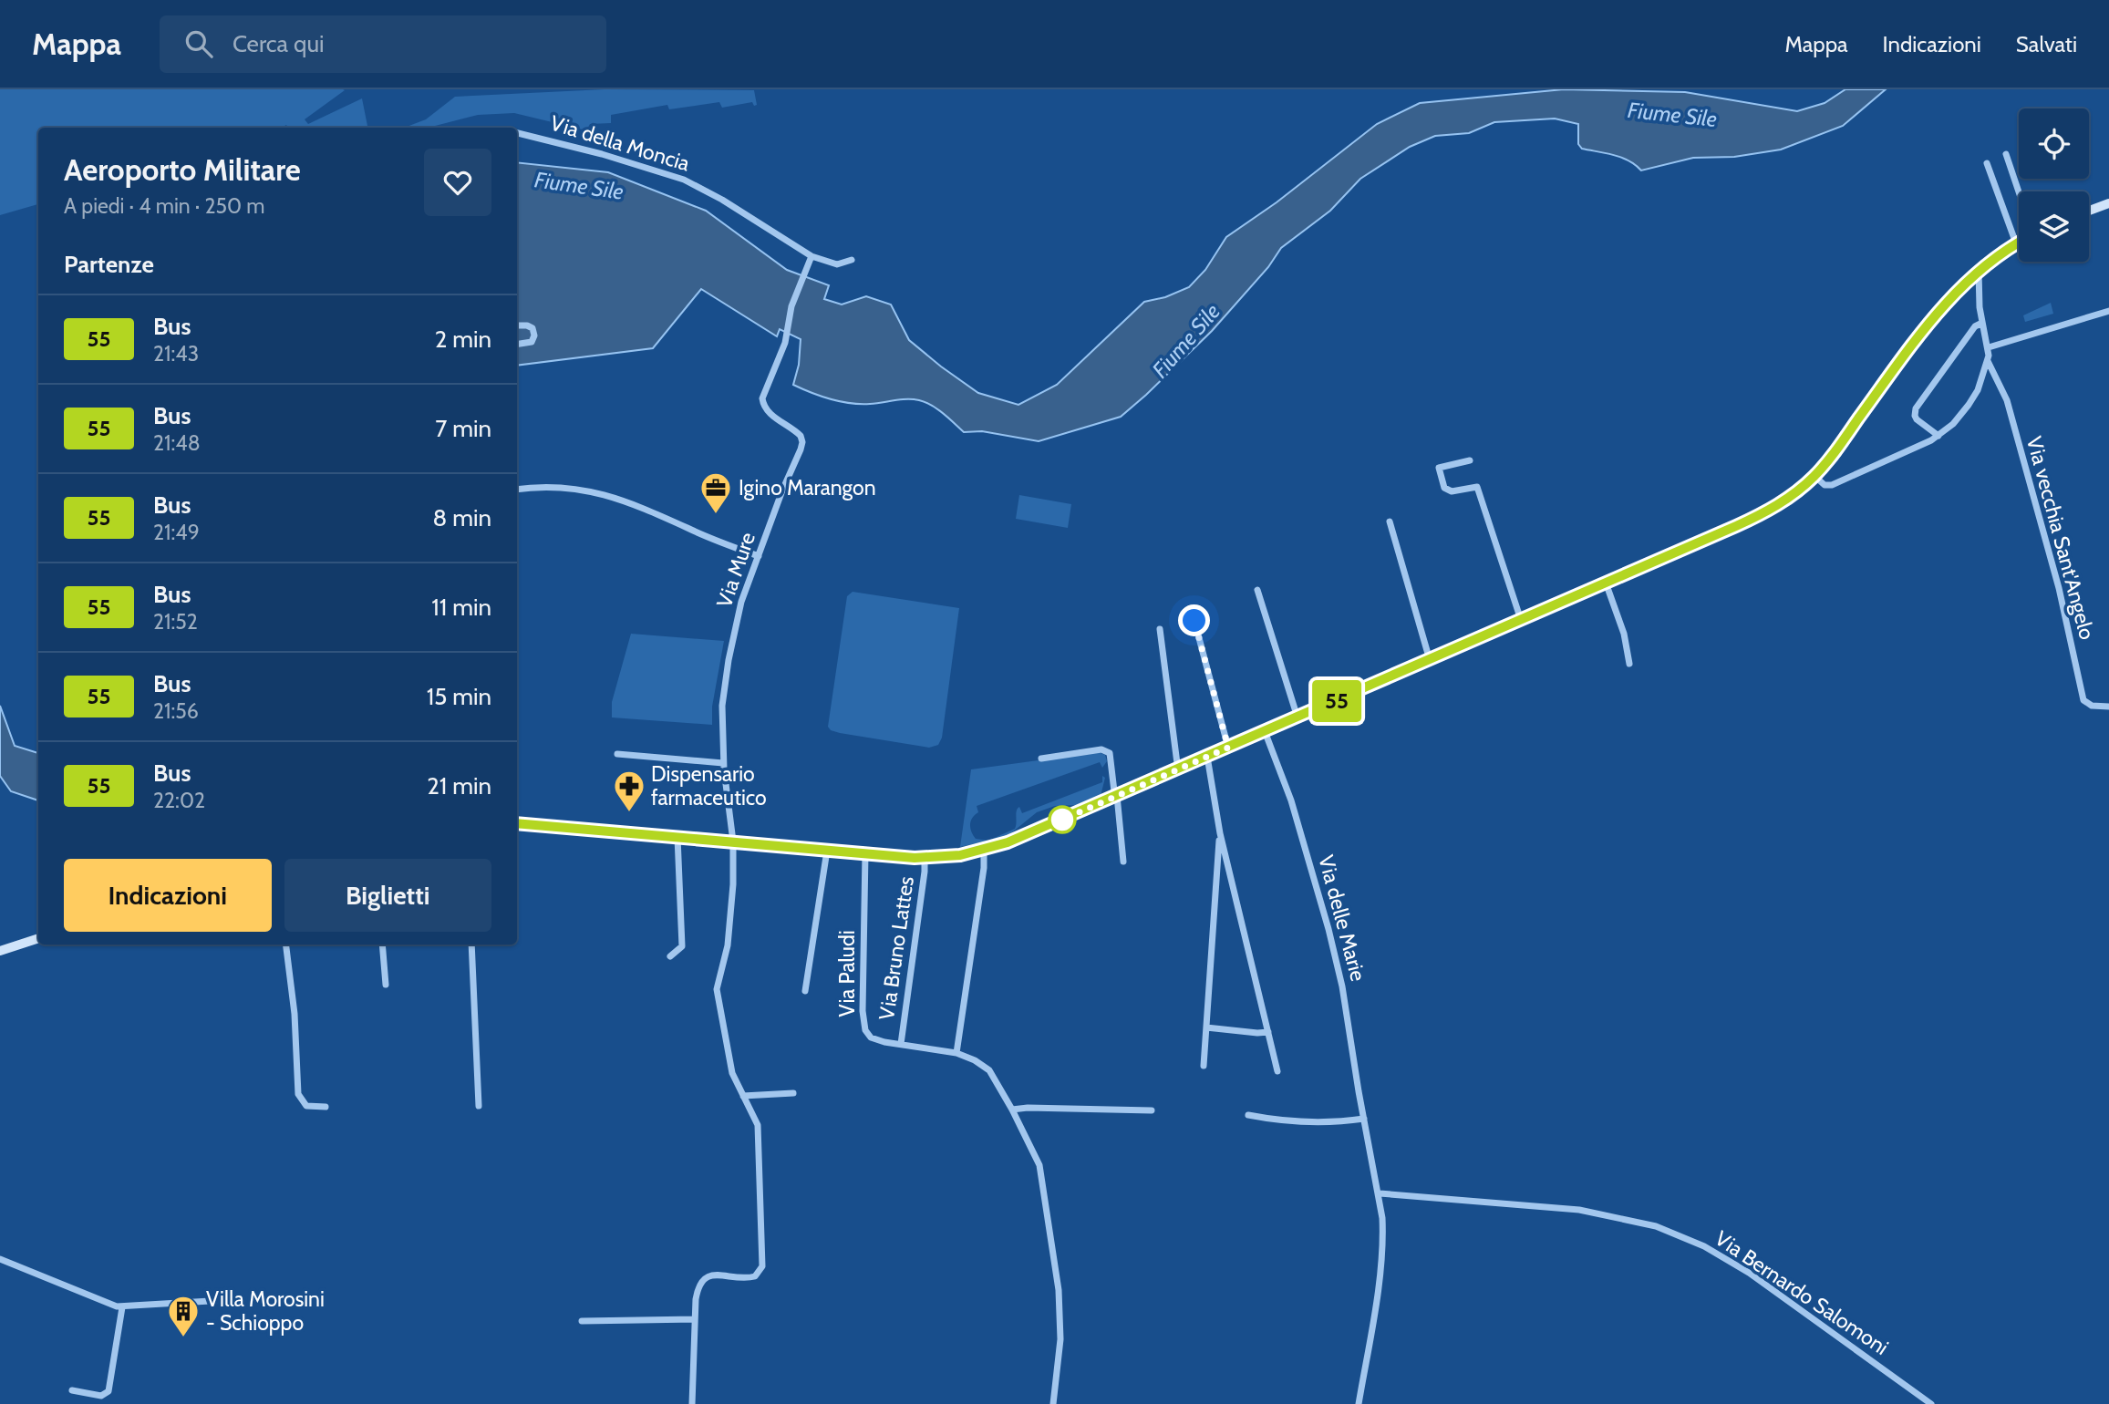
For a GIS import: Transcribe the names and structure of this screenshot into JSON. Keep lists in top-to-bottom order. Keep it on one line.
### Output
{"streets":{"street":["Via della Moncia","Via vecchia Sant'Angelo","Via Mure","Via delle Marie","Via Bruno Lattes","Via Paludi","Via Bernardo Salomoni"]},"crossings":[["Via della Moncia","Via Mure"],["Via delle Marie","Via Bernardo Salomoni"],["Via Bruno Lattes","Via Paludi"]],"water":["Fiume Sile"],"places":{"office":["Igino Marangon"],"pharmacy":["Dispensario farmaceutico"],"building":["Villa Morosini - Schioppo"]},"lines":["bus line 55"],"page":{"header":"Mappa","search":"Cerca qui","nav":["Mappa","Indicazioni","Salvati"],"on_map":"55","heading":[["Aeroporto Militare","A piedi · 4 min · 250 m"],"Partenze"],"list":[{"mark":"55","name":"Bus","note":"21:43","value":"2 min"},{"mark":"55","name":"Bus","note":"21:48","value":"7 min"},{"mark":"55","name":"Bus","note":"21:49","value":"8 min"},{"mark":"55","name":"Bus","note":"21:52","value":"11 min"},{"mark":"55","name":"Bus","note":"21:56","value":"15 min"},{"mark":"55","name":"Bus","note":"22:02","value":"21 min"}],"buttons":["Indicazioni","Biglietti"]}}
